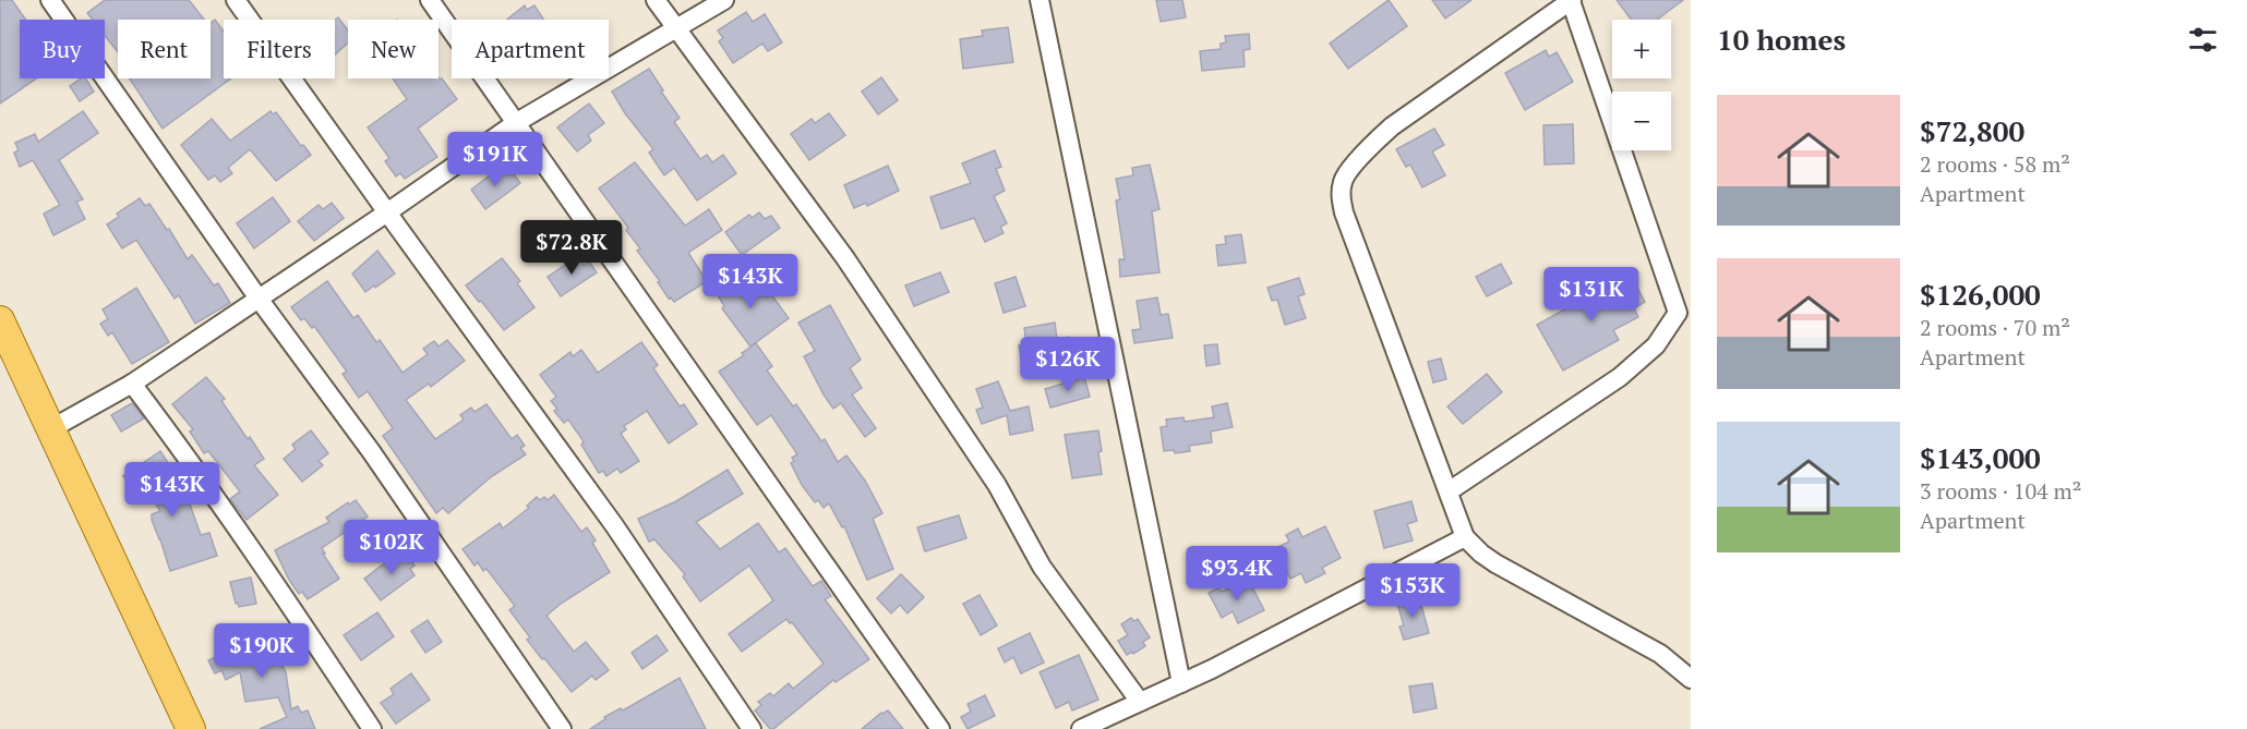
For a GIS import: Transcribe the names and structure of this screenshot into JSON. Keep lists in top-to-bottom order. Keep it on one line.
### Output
{"page":{"heading":"10 homes","map_buttons":["+","−"],"chip":["Buy","Rent","Filters","New","Apartment"],"list":[{"name":"$72,800","note":"2 rooms · 58 m² · Apartment"},{"name":"$126,000","note":"2 rooms · 70 m² · Apartment"},{"name":"$143,000","note":"3 rooms · 104 m² · Apartment"}],"price":["$191K","$72.8K","$143K","$131K","$126K","$143K","$102K","$93.4K","$153K","$190K"]}}
